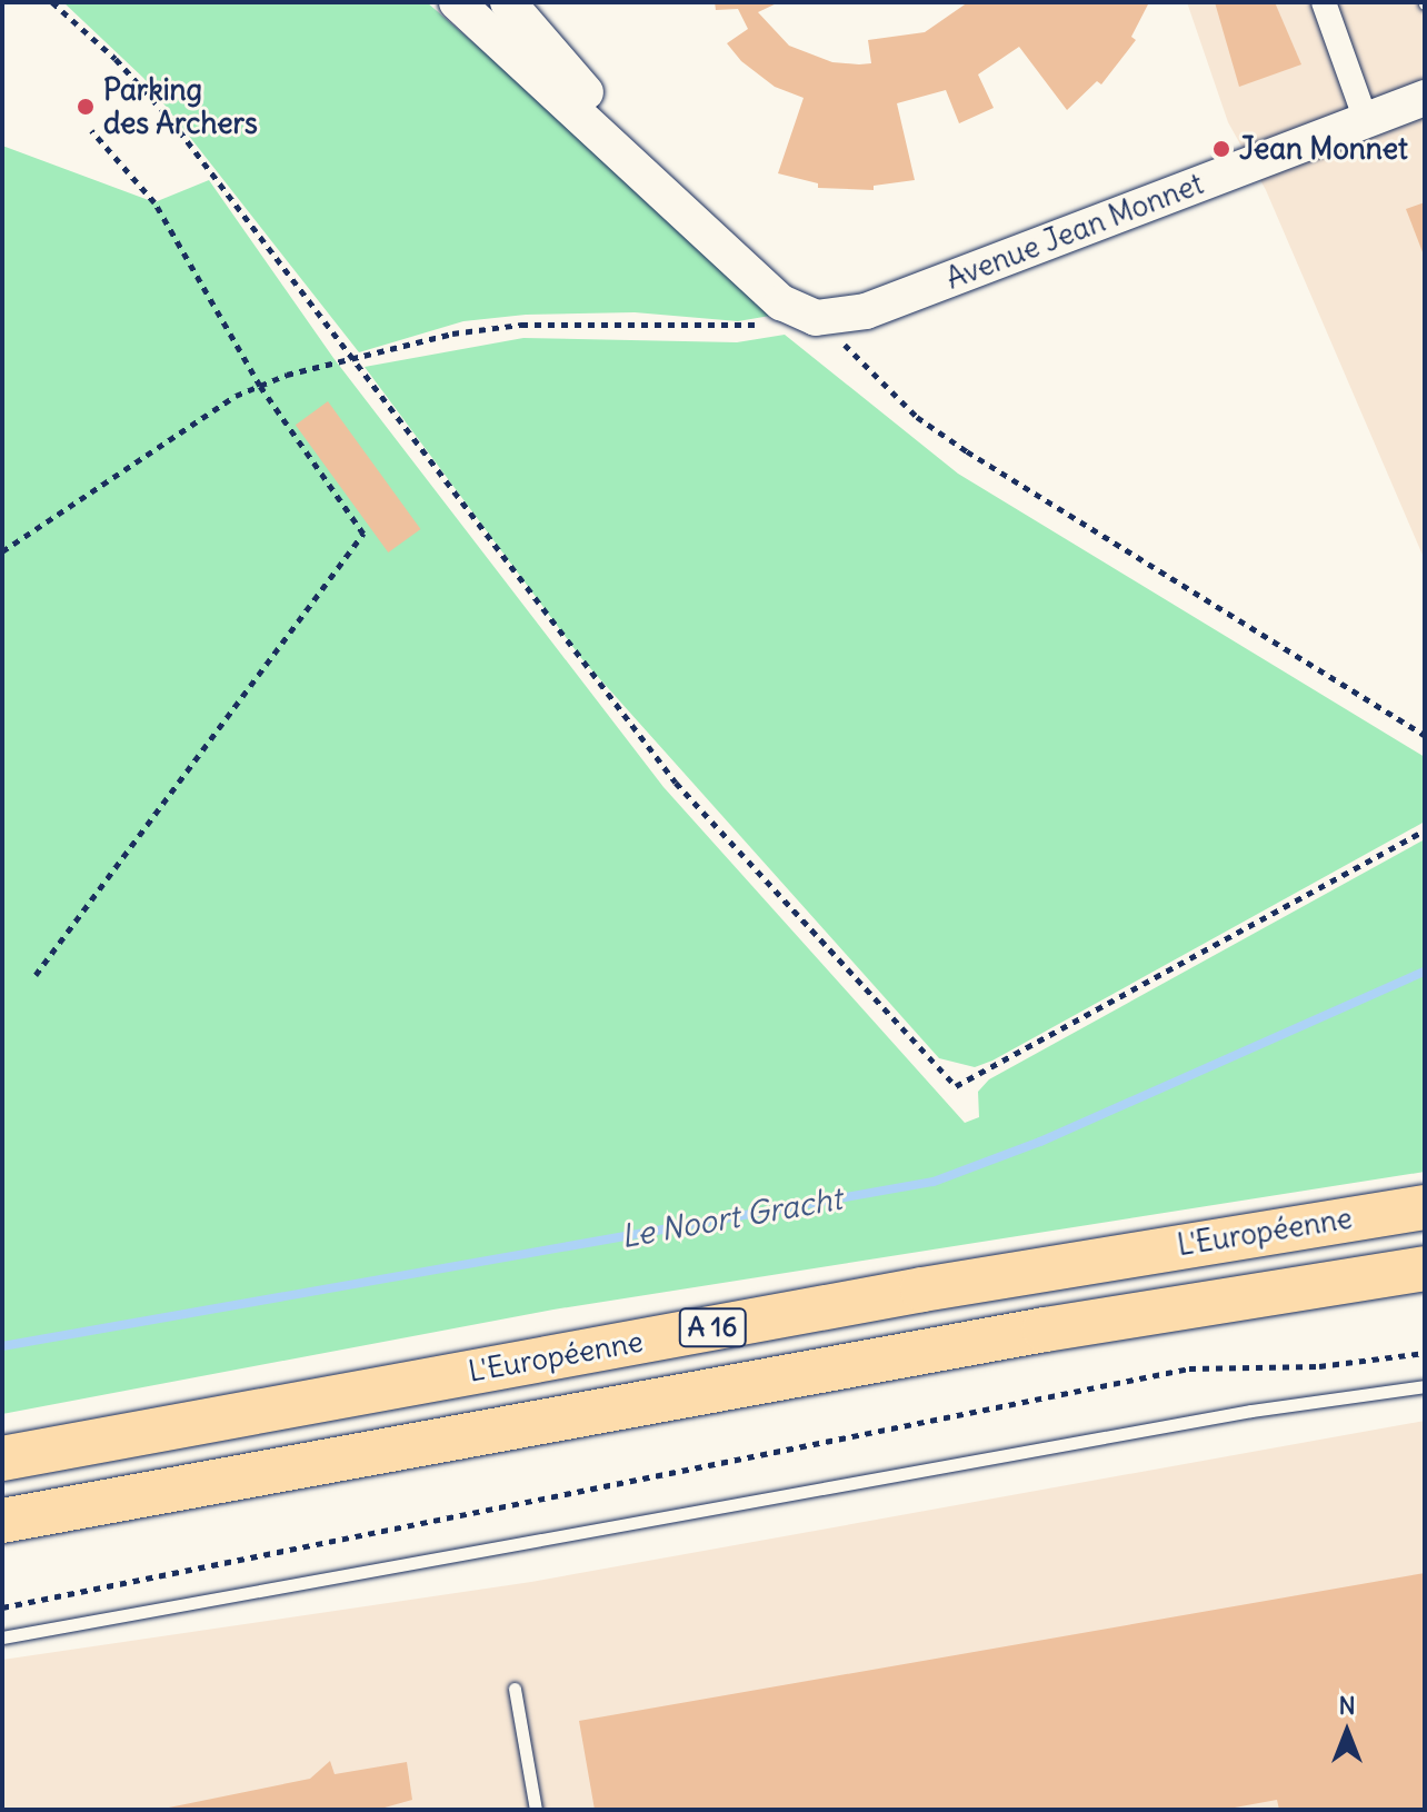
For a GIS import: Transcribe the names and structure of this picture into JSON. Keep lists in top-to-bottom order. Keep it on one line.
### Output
{"streets":{"highway":["L'Européenne","A 16"],"main road":["Avenue Jean Monnet"]},"water":["Le Noort Gracht"],"places":["Parking des Archers","Jean Monnet"],"north":"top"}
